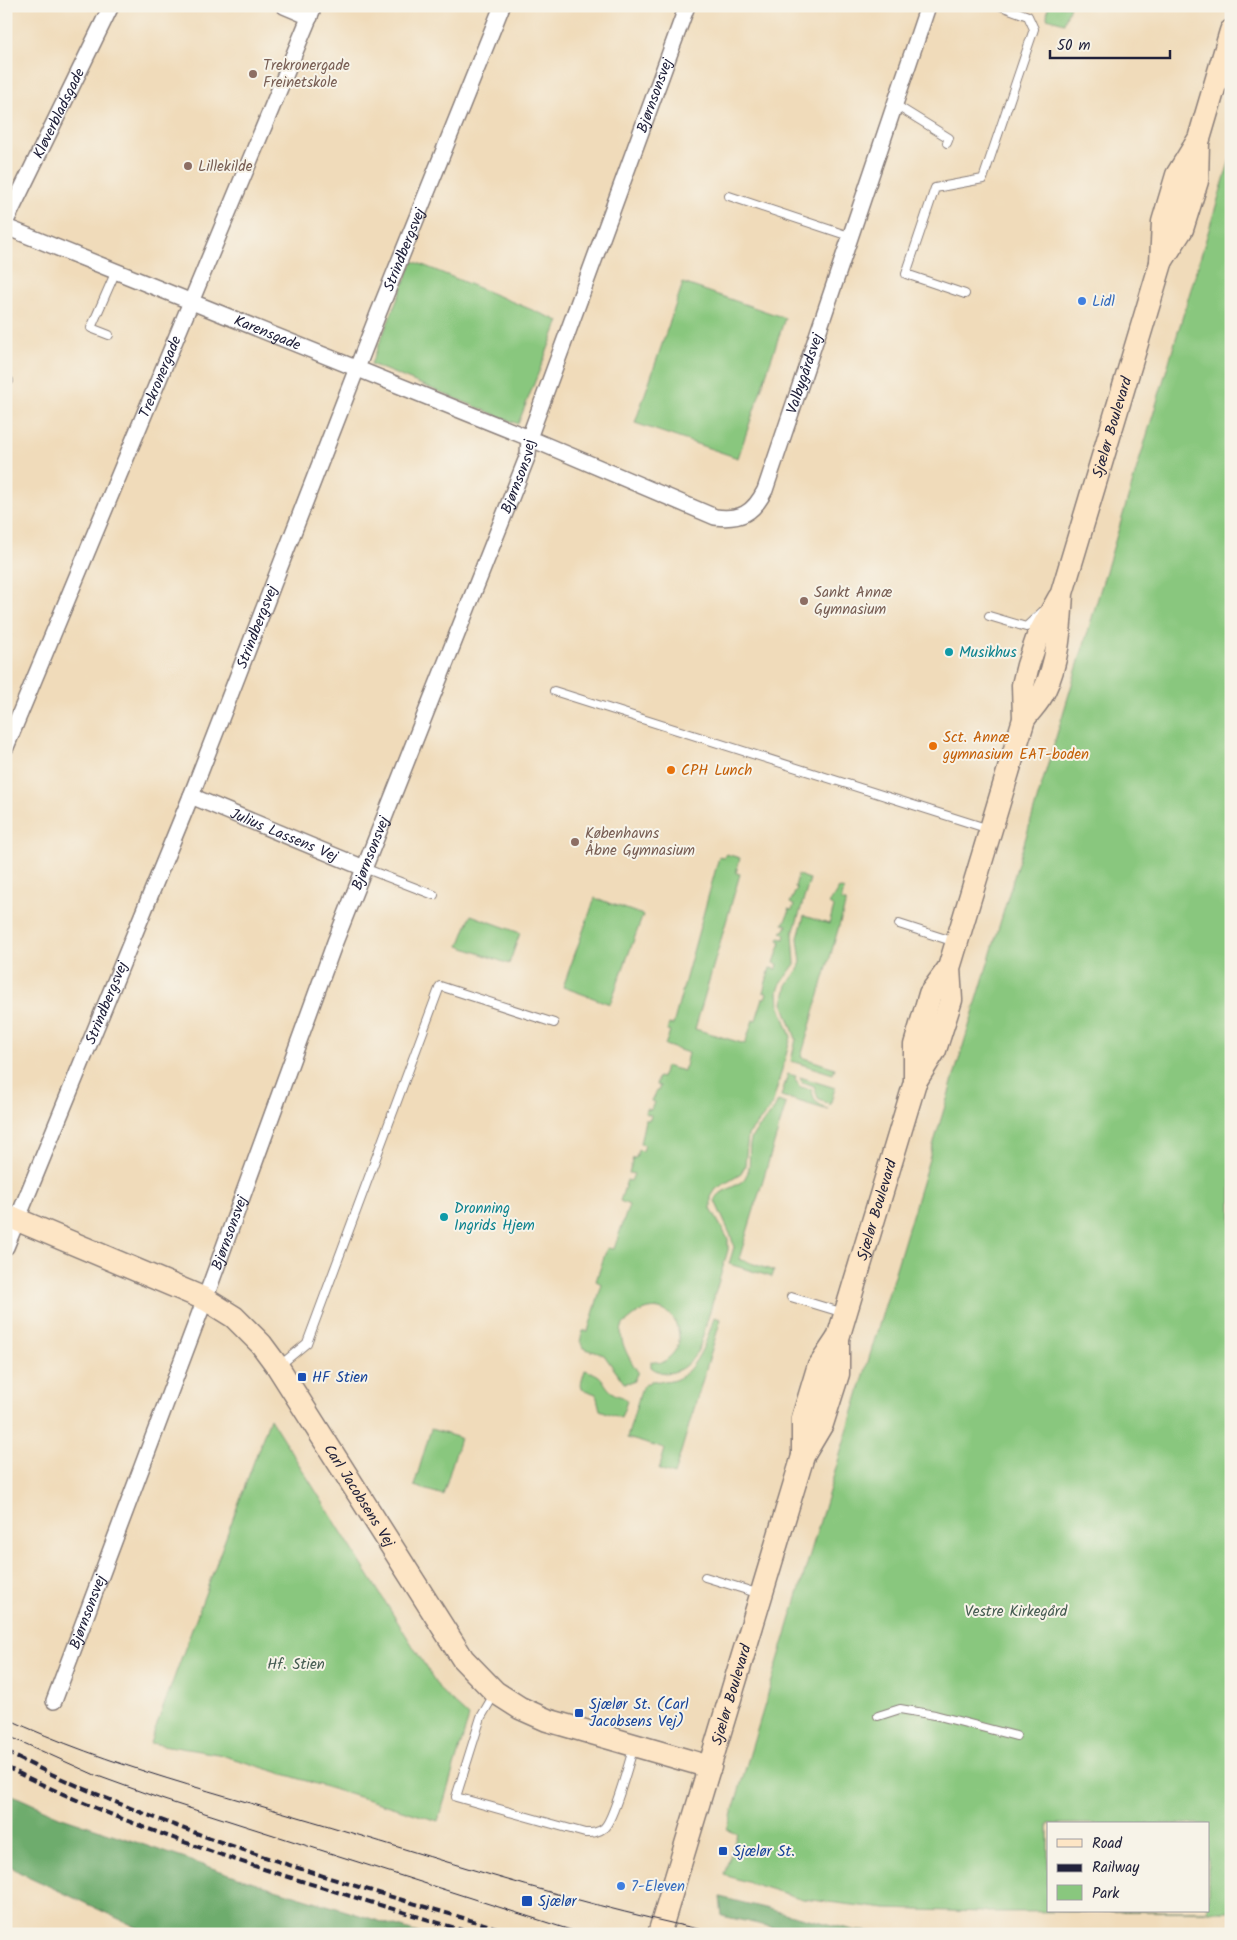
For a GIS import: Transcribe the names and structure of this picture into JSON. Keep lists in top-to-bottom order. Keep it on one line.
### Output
{"streets":{"street":["Bjørnsonsvej","Kløverbladsgade","Strindbergsvej","Karensgade","Valbygårdsvej","Trekronergade","Sjælør Boulevard","Julius Lassens Vej","Carl Jacobsens Vej"]},"crossings":[["Bjørnsonsvej","Karensgade"],["Bjørnsonsvej","Valbygårdsvej"],["Bjørnsonsvej","Julius Lassens Vej"],["Bjørnsonsvej","Carl Jacobsens Vej"],["Strindbergsvej","Karensgade"],["Strindbergsvej","Julius Lassens Vej"],["Strindbergsvej","Carl Jacobsens Vej"],["Karensgade","Valbygårdsvej"],["Karensgade","Trekronergade"],["Sjælør Boulevard","Carl Jacobsens Vej"]],"parks":["Vestre Kirkegård","Hf. Stien"],"places":{"other":["Trekronergade Freinetskole","Lillekilde","Lidl","Sankt Annæ Gymnasium","Musikhus","Sct. Annæ gymnasium EAT-boden","CPH Lunch","Københavns Åbne Gymnasium","Dronning Ingrids Hjem","7-Eleven"],"transit":["HF Stien","Sjælør St. (Carl Jacobsens Vej)","Sjælør St.","Sjælør"]},"legend":["Road","Railway","Park"],"scale_bar":"50 m"}
